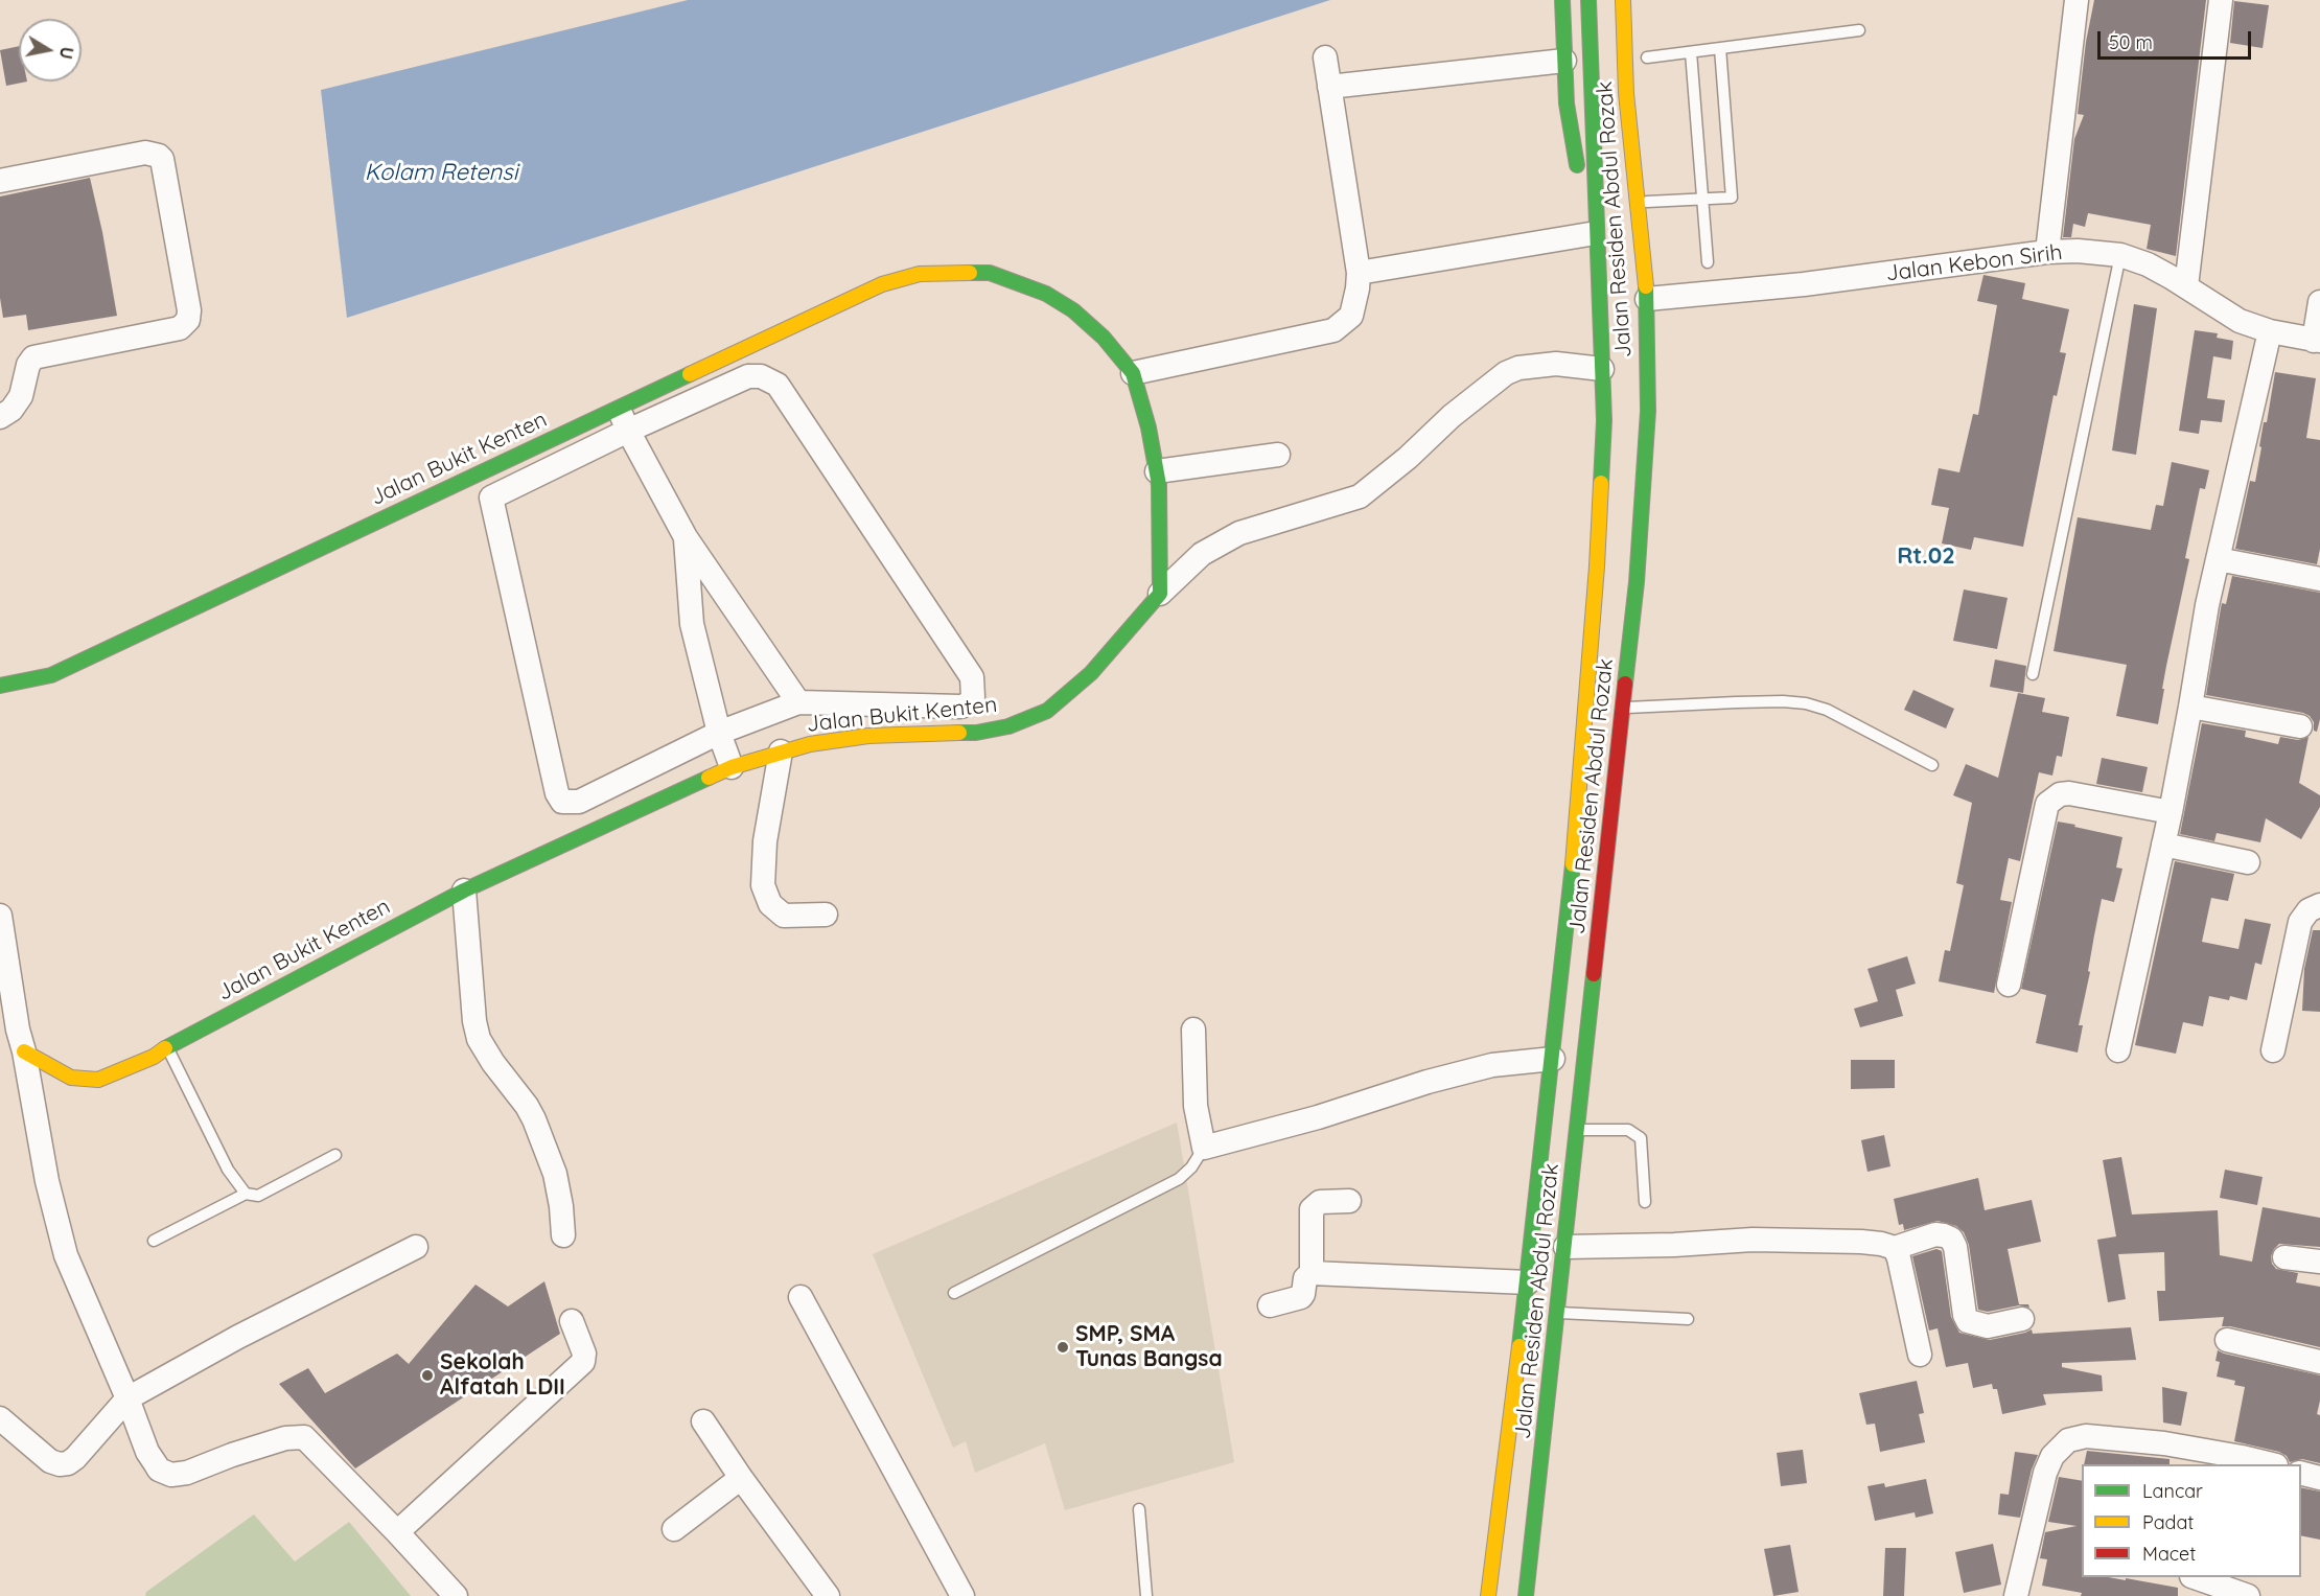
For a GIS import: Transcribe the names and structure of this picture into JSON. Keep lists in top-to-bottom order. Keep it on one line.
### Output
{"streets":{"main road":["Jalan Residen Abdul Rozak","Jalan Bukit Kenten"],"street":["Jalan Kebon Sirih"]},"crossings":[["Jalan Residen Abdul Rozak","Jalan Kebon Sirih"]],"districts":["Rt.02"],"water":["Kolam Retensi"],"places":["SMP, SMA Tunas Bangsa","Sekolah Alfatah LDII"],"legend":["Lancar","Padat","Macet"],"scale_bar":"50 m","north":"right"}
